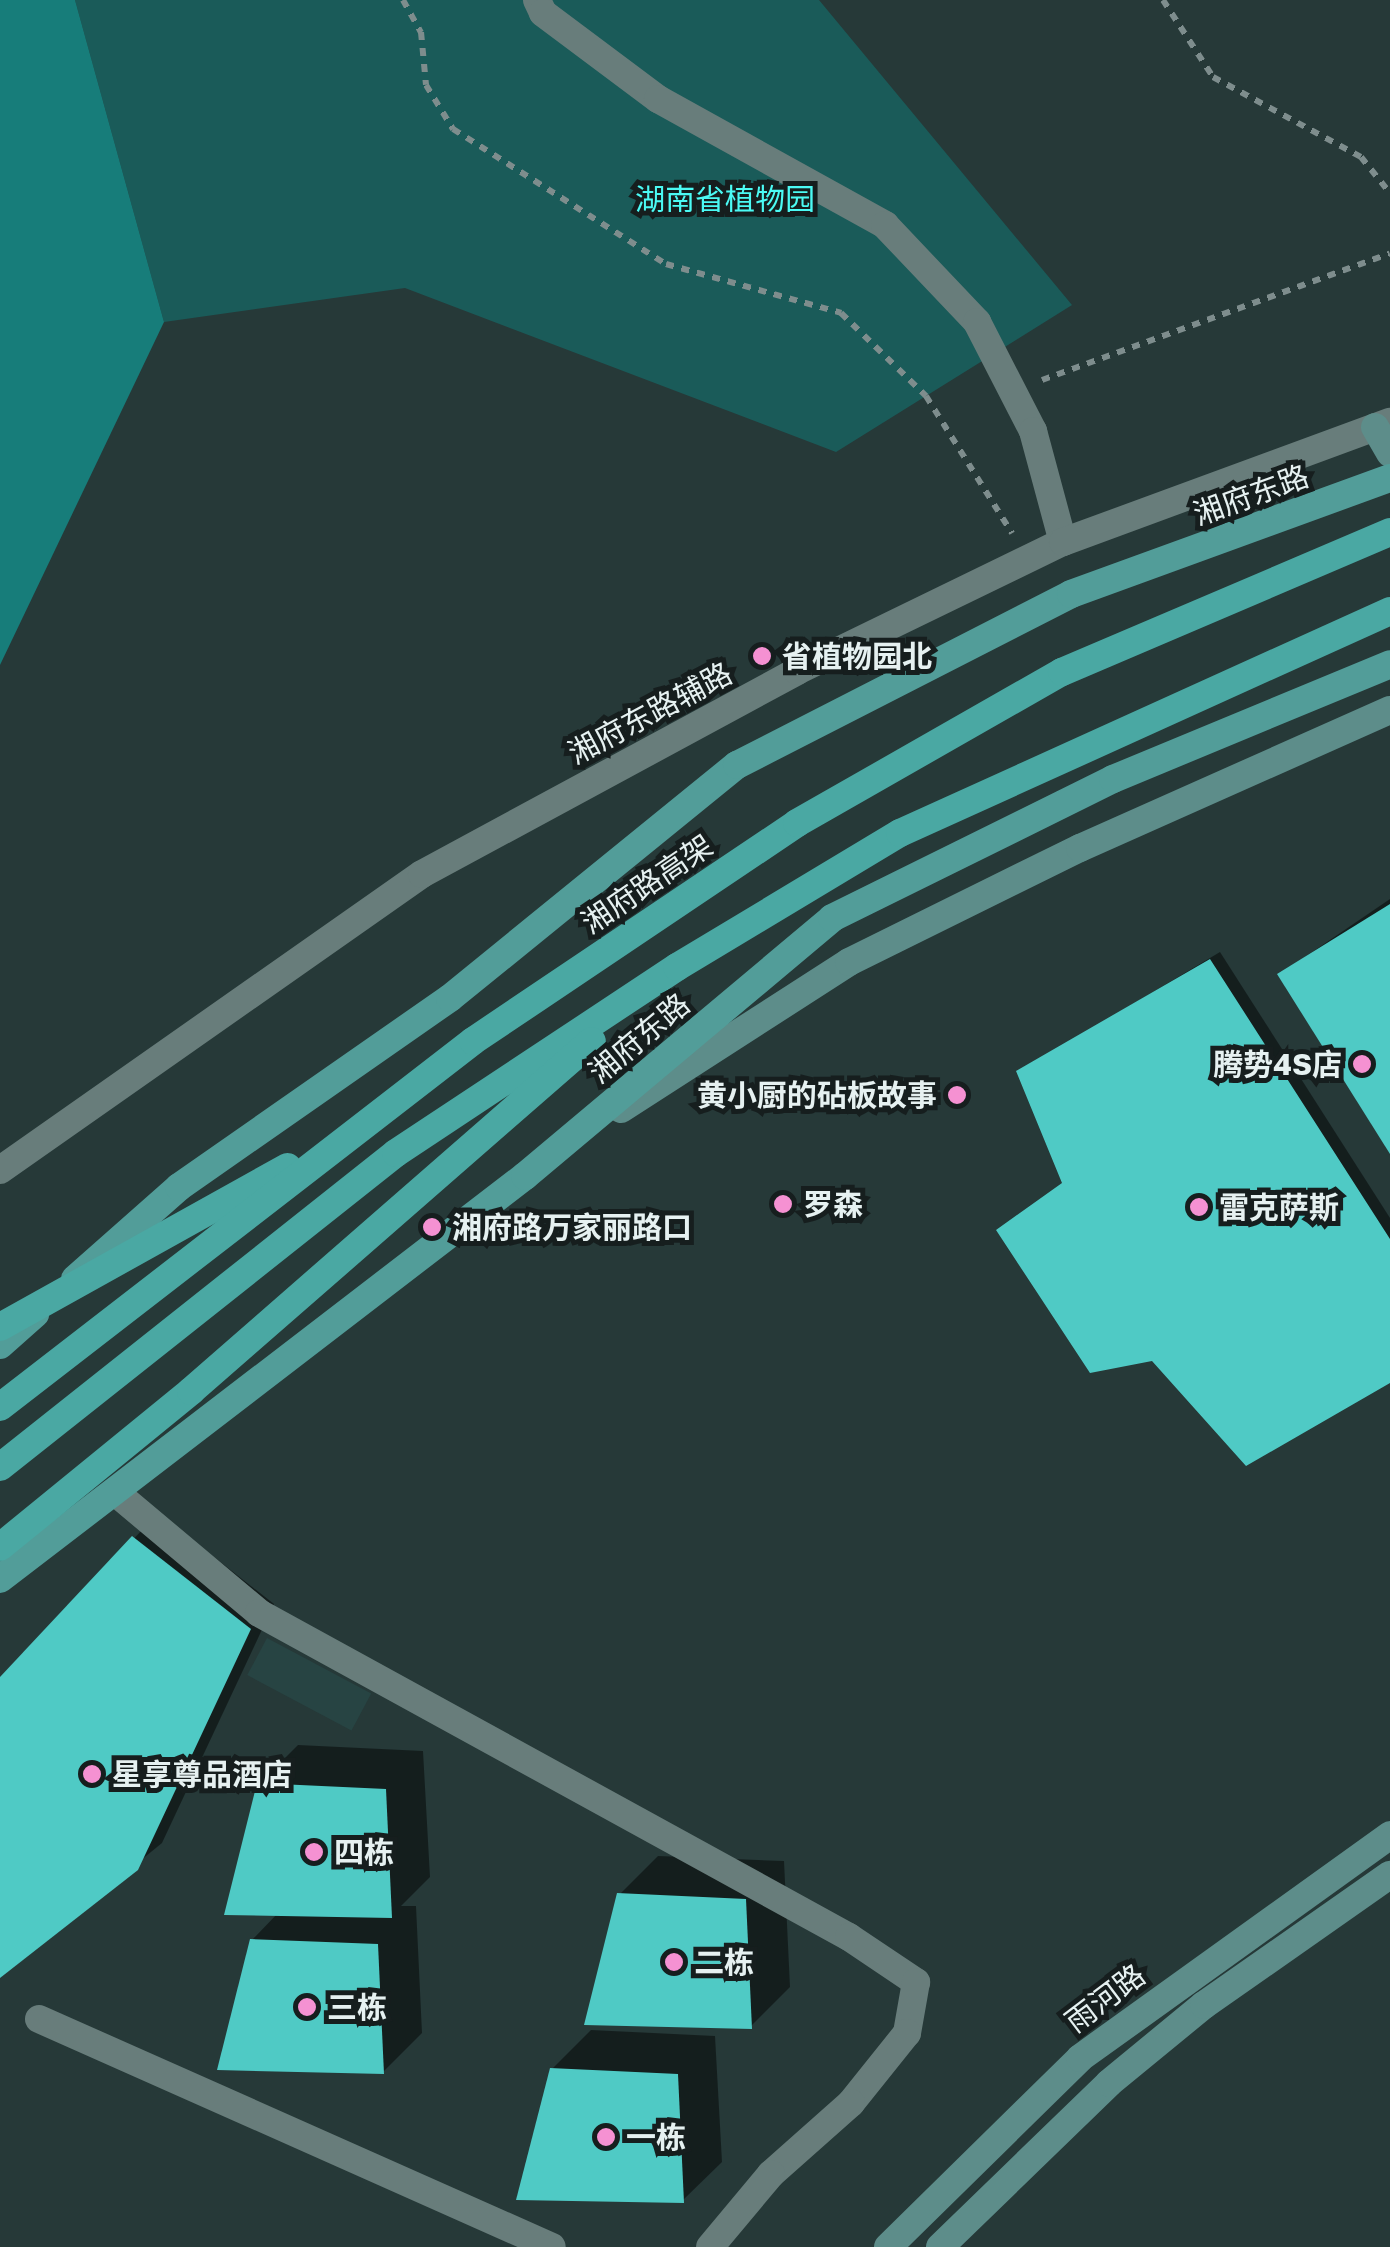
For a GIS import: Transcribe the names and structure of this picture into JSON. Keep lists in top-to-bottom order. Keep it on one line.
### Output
{"streets":{"highway":["湘府路高架"],"main road":["湘府东路","雨河路"],"street":["湘府东路辅路"]},"parks":["湖南省植物园"],"places":["省植物园北","腾势4S店","黄小厨的砧板故事","罗森","雷克萨斯","湘府路万家丽路口","星享尊品酒店","四栋","二栋","三栋","一栋"]}
